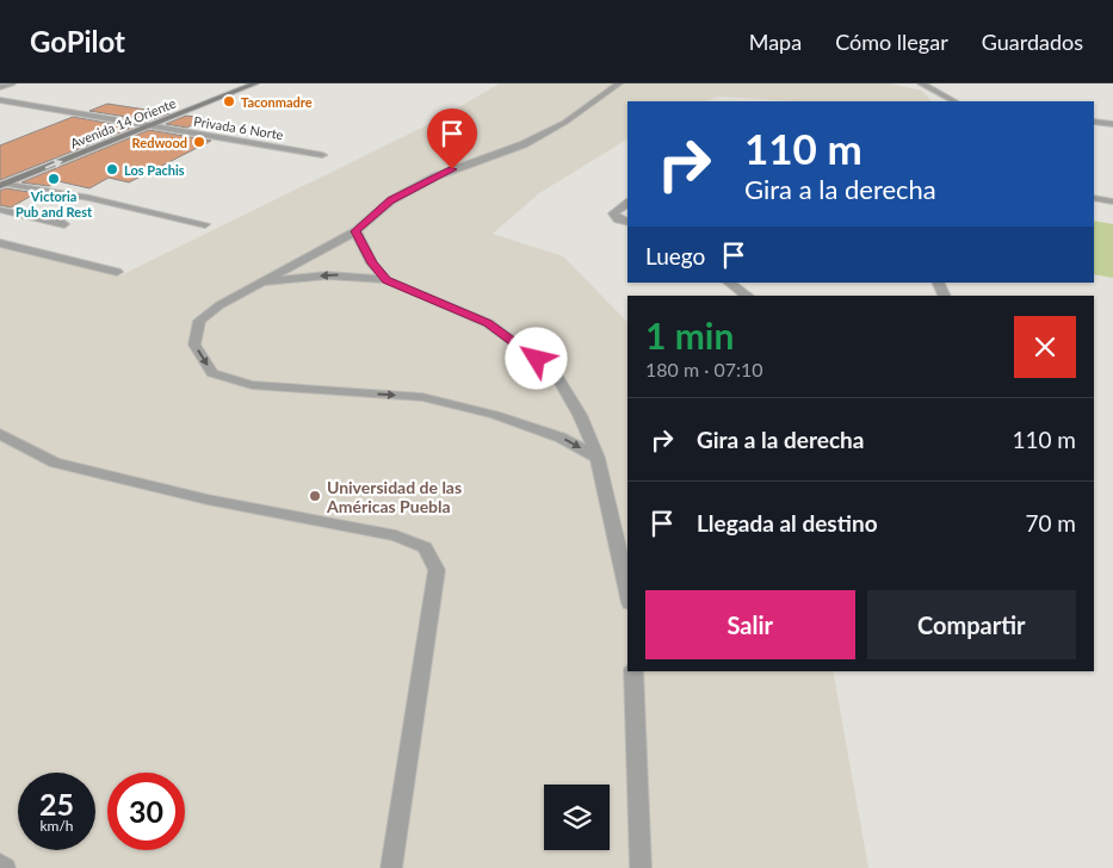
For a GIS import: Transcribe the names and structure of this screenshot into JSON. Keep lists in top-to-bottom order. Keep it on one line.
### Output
{"streets":{"main road":["Avenida 14 Oriente"],"street":["Privada 6 Norte"]},"crossings":[["Avenida 14 Oriente","Privada 6 Norte"]],"one_way":["Avenida 14 Oriente"],"places":["Taconmadre","Redwood","Los Pachis","Victoria Pub and Rest","Universidad de las Américas Puebla"],"page":{"header":"GoPilot","nav":["Mapa","Cómo llegar","Guardados"],"turn":["110 m","Gira a la derecha"],"then":"Luego","heading":["1 min","180 m · 07:10"],"list":[{"name":"Gira a la derecha","value":"110 m"},{"name":"Llegada al destino","value":"70 m"}],"buttons":["Salir","Compartir"],"speed":"25 km/h","limit":"30"}}
